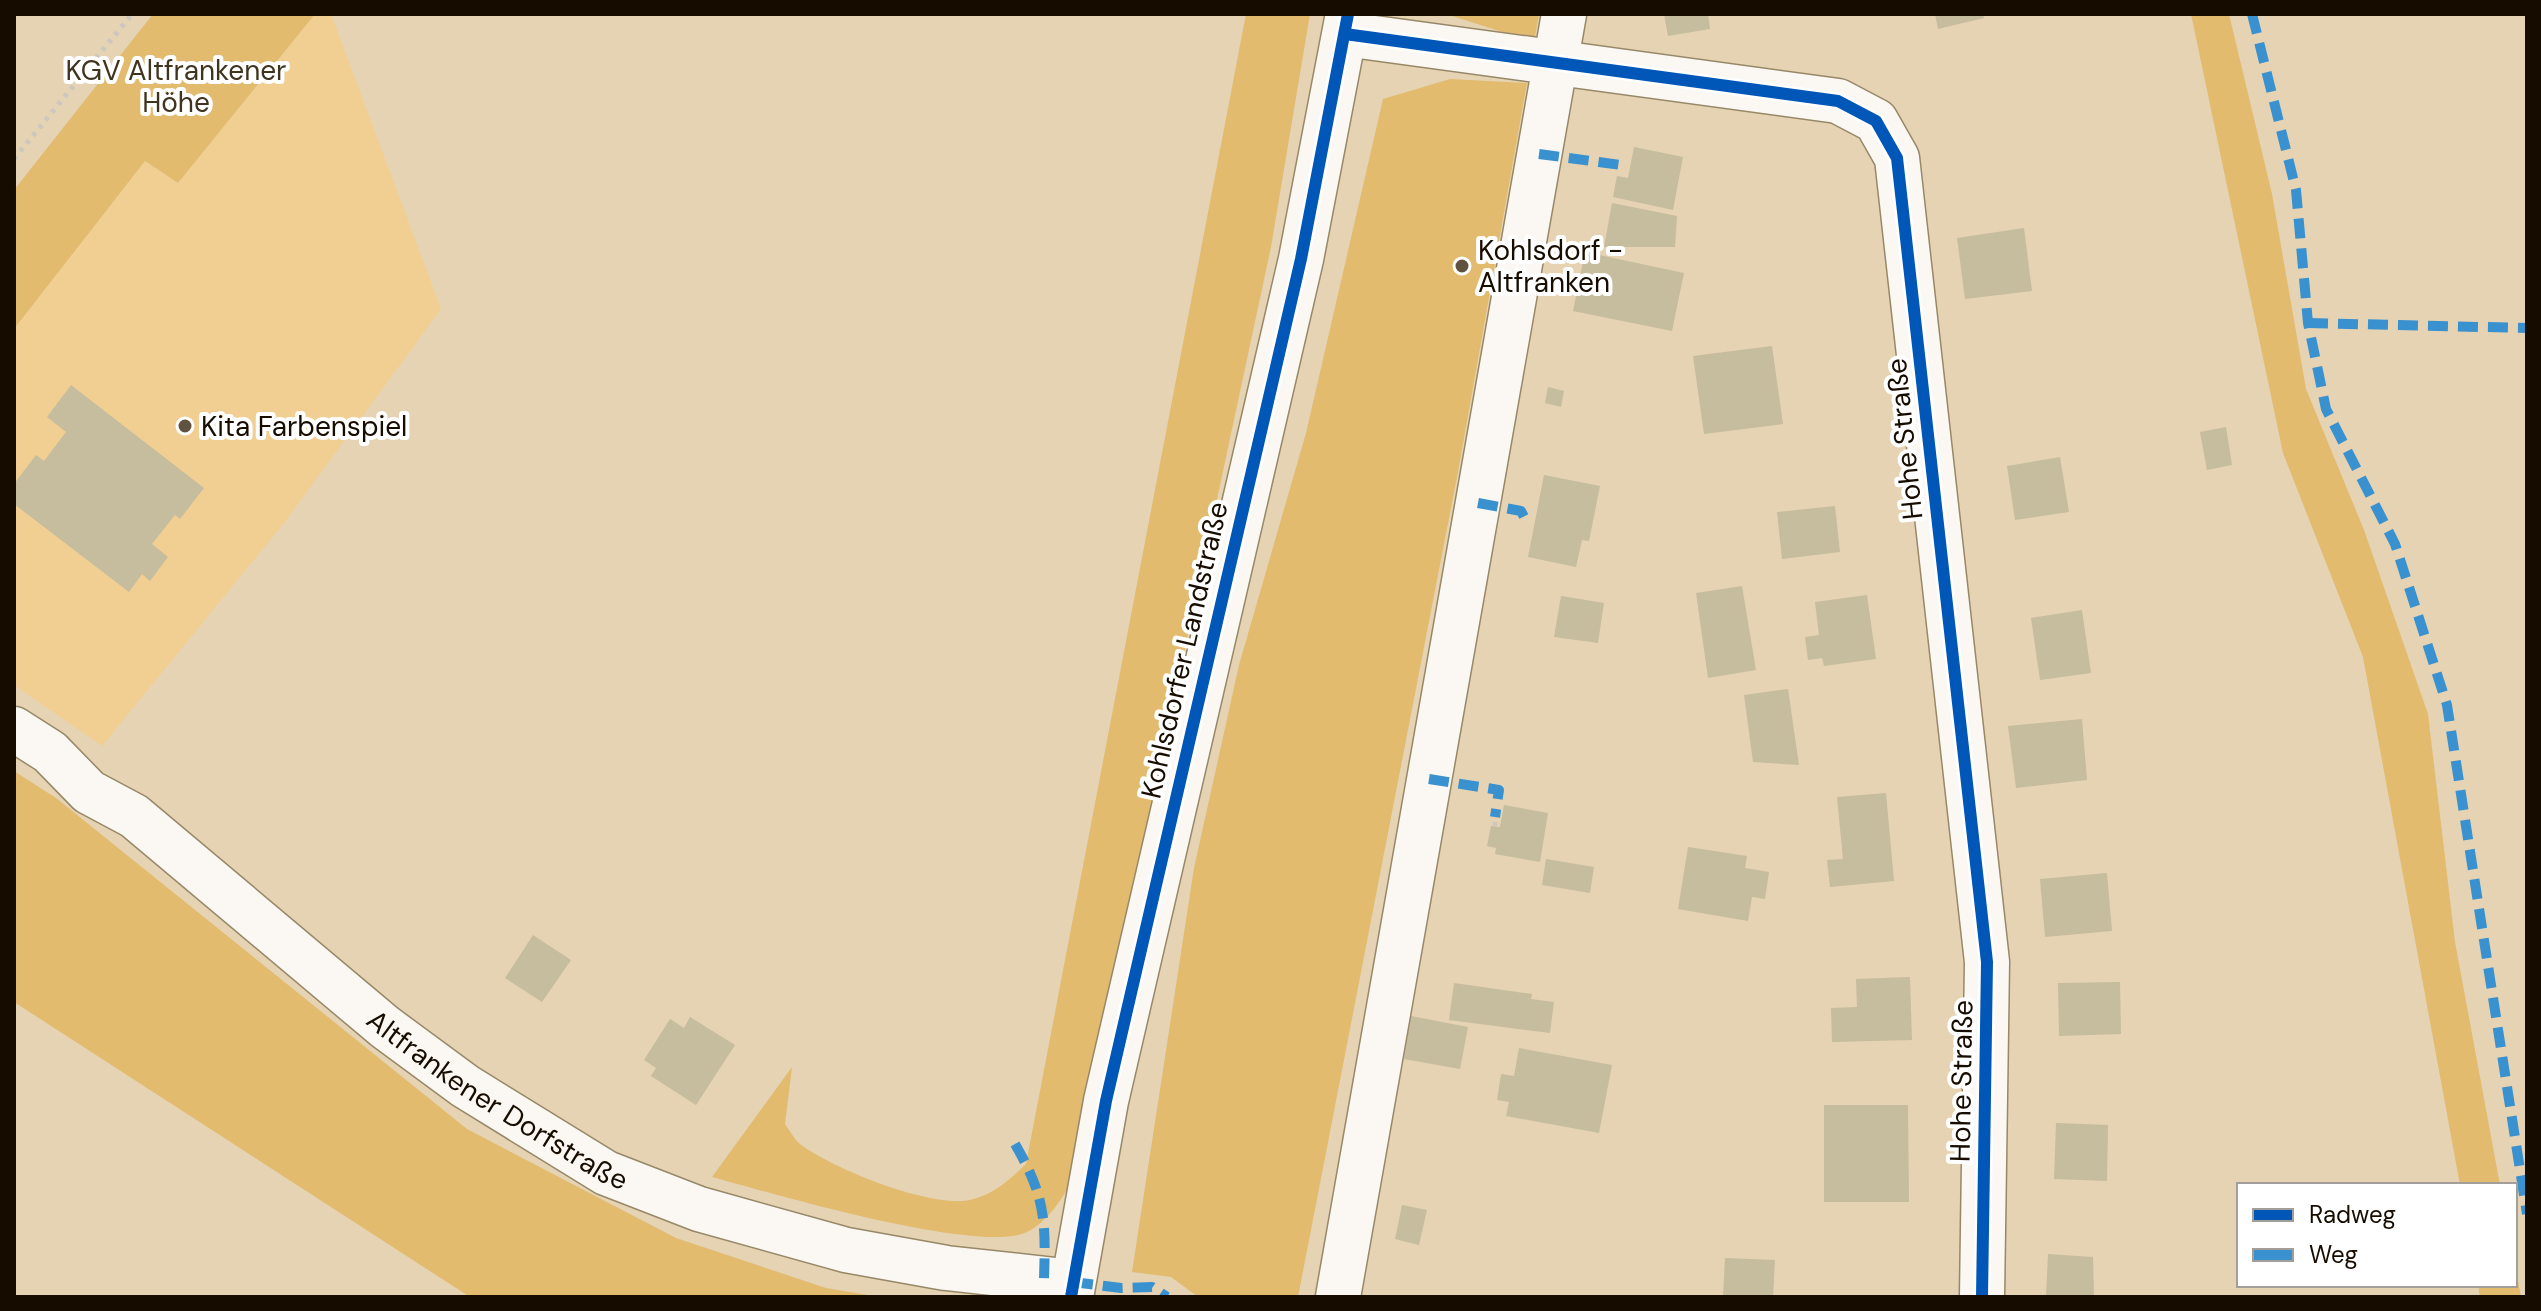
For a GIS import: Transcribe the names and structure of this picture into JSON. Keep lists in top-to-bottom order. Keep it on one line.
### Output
{"streets":{"street":["Hohe Straße","Kohlsdorfer Landstraße","Altfrankener Dorfstraße"]},"crossings":[["Hohe Straße","Kohlsdorfer Landstraße"],["Kohlsdorfer Landstraße","Altfrankener Dorfstraße"]],"parks":["KGV Altfrankener Höhe"],"places":["Kohlsdorf - Altfranken","Kita Farbenspiel"],"legend":["Radweg","Weg"]}
